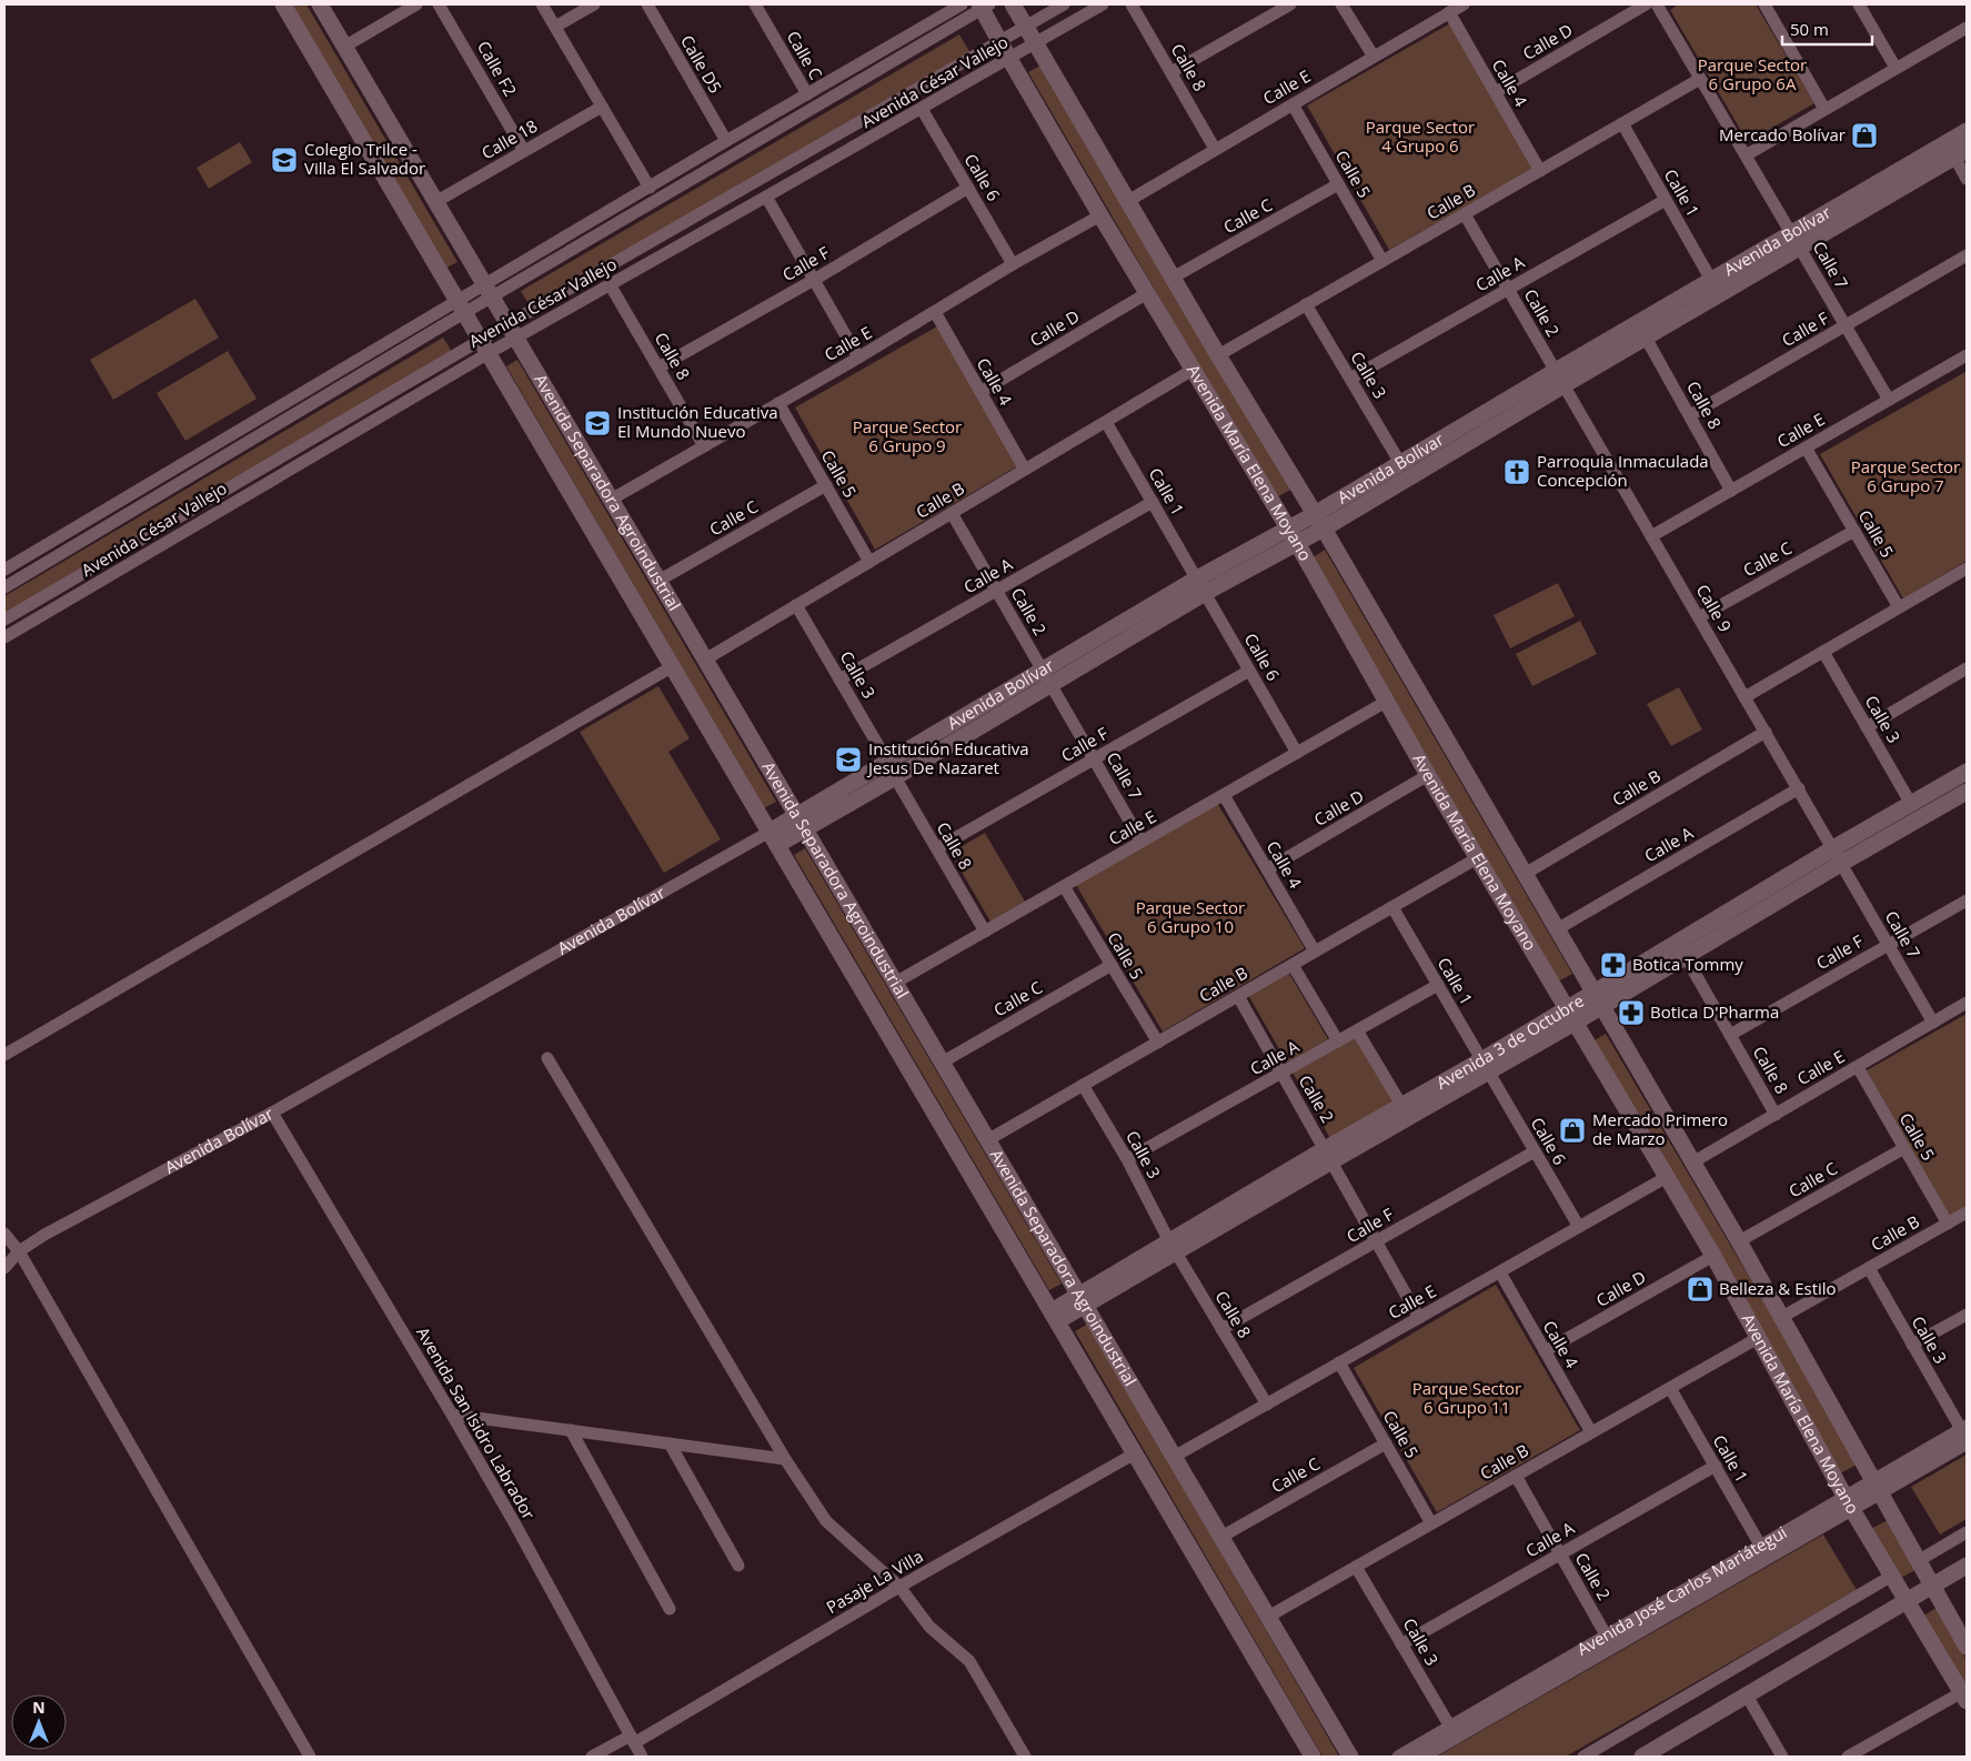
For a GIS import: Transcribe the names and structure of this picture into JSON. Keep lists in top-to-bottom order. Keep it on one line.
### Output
{"streets":{"street":["Calle D","Calle C","Calle D5","Calle 8","Calle F2","Avenida César Vallejo","Calle 4","Calle E","Calle 18","Calle 5","Calle 6","Calle 1","Calle B","Avenida Bolívar","Calle F","Calle 7","Calle A","Calle 2","Calle 3","Avenida María Elena Moyano","Avenida Separadora Agroindustrial","Calle 9","Avenida 3 de Octubre","Avenida San Isidro Labrador","Pasaje La Villa","Avenida José Carlos Mariátegui"]},"crossings":[["Calle D","Calle 4"],["Calle D","Avenida María Elena Moyano"],["Calle C","Avenida César Vallejo"],["Calle C","Calle 5"],["Calle C","Avenida María Elena Moyano"],["Calle C","Avenida Separadora Agroindustrial"],["Calle C","Calle 9"],["Calle D5","Avenida César Vallejo"],["Calle 8","Avenida César Vallejo"],["Calle 8","Calle E"],["Calle 8","Avenida Bolívar"],["Calle 8","Calle F"],["Calle 8","Calle 3"],["Calle 8","Avenida 3 de Octubre"],["Calle F2","Calle 18"],["Avenida César Vallejo","Calle 6"],["Avenida César Vallejo","Avenida María Elena Moyano"],["Avenida César Vallejo","Avenida Separadora Agroindustrial"],["Calle 4","Calle E"],["Calle 4","Calle B"],["Calle E","Calle 5"],["Calle E","Calle 6"],["Calle E","Calle 7"],["Calle E","Avenida María Elena Moyano"],["Calle E","Avenida Separadora Agroindustrial"],["Calle E","Calle 9"],["Calle 18","Avenida Separadora Agroindustrial"],["Calle 5","Calle B"],["Calle 6","Calle 1"],["Calle 6","Avenida Bolívar"],["Calle 6","Calle F"],["Calle 6","Avenida 3 de Octubre"],["Calle 1","Calle B"],["Calle 1","Avenida Bolívar"],["Calle 1","Calle A"],["Calle 1","Avenida 3 de Octubre"],["Calle 1","Avenida José Carlos Mariátegui"],["Calle B","Calle 7"],["Calle B","Calle 2"],["Calle B","Calle 3"],["Calle B","Avenida María Elena Moyano"],["Calle B","Avenida Separadora Agroindustrial"],["Calle B","Calle 9"],["Avenida Bolívar","Calle 7"],["Avenida Bolívar","Calle 2"],["Avenida Bolívar","Calle 3"],["Avenida Bolívar","Avenida María Elena Moyano"],["Avenida Bolívar","Avenida Separadora Agroindustrial"],["Avenida Bolívar","Calle 9"],["Avenida Bolívar","Avenida San Isidro Labrador"],["Calle F","Calle 7"],["Calle 7","Calle 2"],["Calle 7","Calle 9"],["Calle 7","Avenida 3 de Octubre"],["Calle A","Calle 2"],["Calle A","Calle 3"],["Calle A","Avenida María Elena Moyano"],["Calle A","Calle 9"],["Calle 2","Calle 9"],["Calle 2","Avenida 3 de Octubre"],["Calle 2","Avenida José Carlos Mariátegui"],["Calle 3","Avenida 3 de Octubre"],["Calle 3","Avenida José Carlos Mariátegui"],["Avenida María Elena Moyano","Avenida 3 de Octubre"],["Avenida María Elena Moyano","Avenida José Carlos Mariátegui"],["Avenida Separadora Agroindustrial","Avenida 3 de Octubre"],["Avenida Separadora Agroindustrial","Pasaje La Villa"],["Calle 9","Avenida 3 de Octubre"],["Avenida San Isidro Labrador","Pasaje La Villa"]],"parks":["Parque Sector 6 Grupo 6A","Parque Sector 4 Grupo 6","Parque Sector 6 Grupo 9","Parque Sector 6 Grupo 7","Parque Sector 6 Grupo 10","Parque Sector 6 Grupo 11"],"places":{"shop":["Mercado Bolívar","Mercado Primero de Marzo","Belleza & Estilo"],"school or university":["Colegio Trilce - Villa El Salvador","Institución Educativa El Mundo Nuevo","Institución Educativa Jesus De Nazaret"],"church":["Parroquia Inmaculada Concepción"],"pharmacy":["Botica Tommy","Botica D'Pharma"]},"scale_bar":"50 m","north":"top"}
